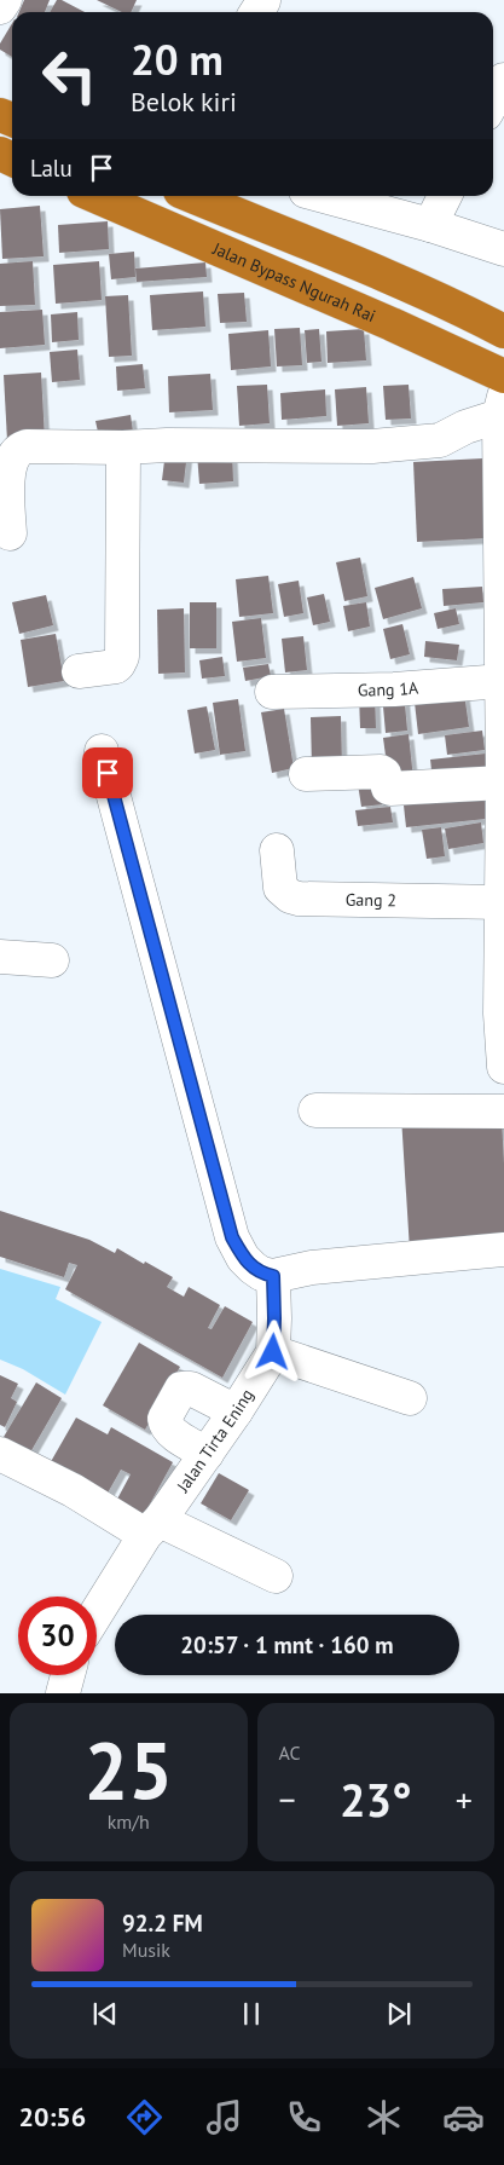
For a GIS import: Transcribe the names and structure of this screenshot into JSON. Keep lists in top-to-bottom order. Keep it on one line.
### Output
{"streets":{"highway":["Jalan Bypass Ngurah Rai"],"street":["Gang 1A","Gang 2","Jalan Tirta Ening"]},"page":{"turn":["20 m","Belok kiri"],"then":"Lalu","limit":"30","trip":"20:57 · 1 mnt · 160 m","tile":[["25","km/h"],"AC"],"heat":["−","23°","+"],"song":["92.2 FM","Musik"],"tabs":"20:56"}}
